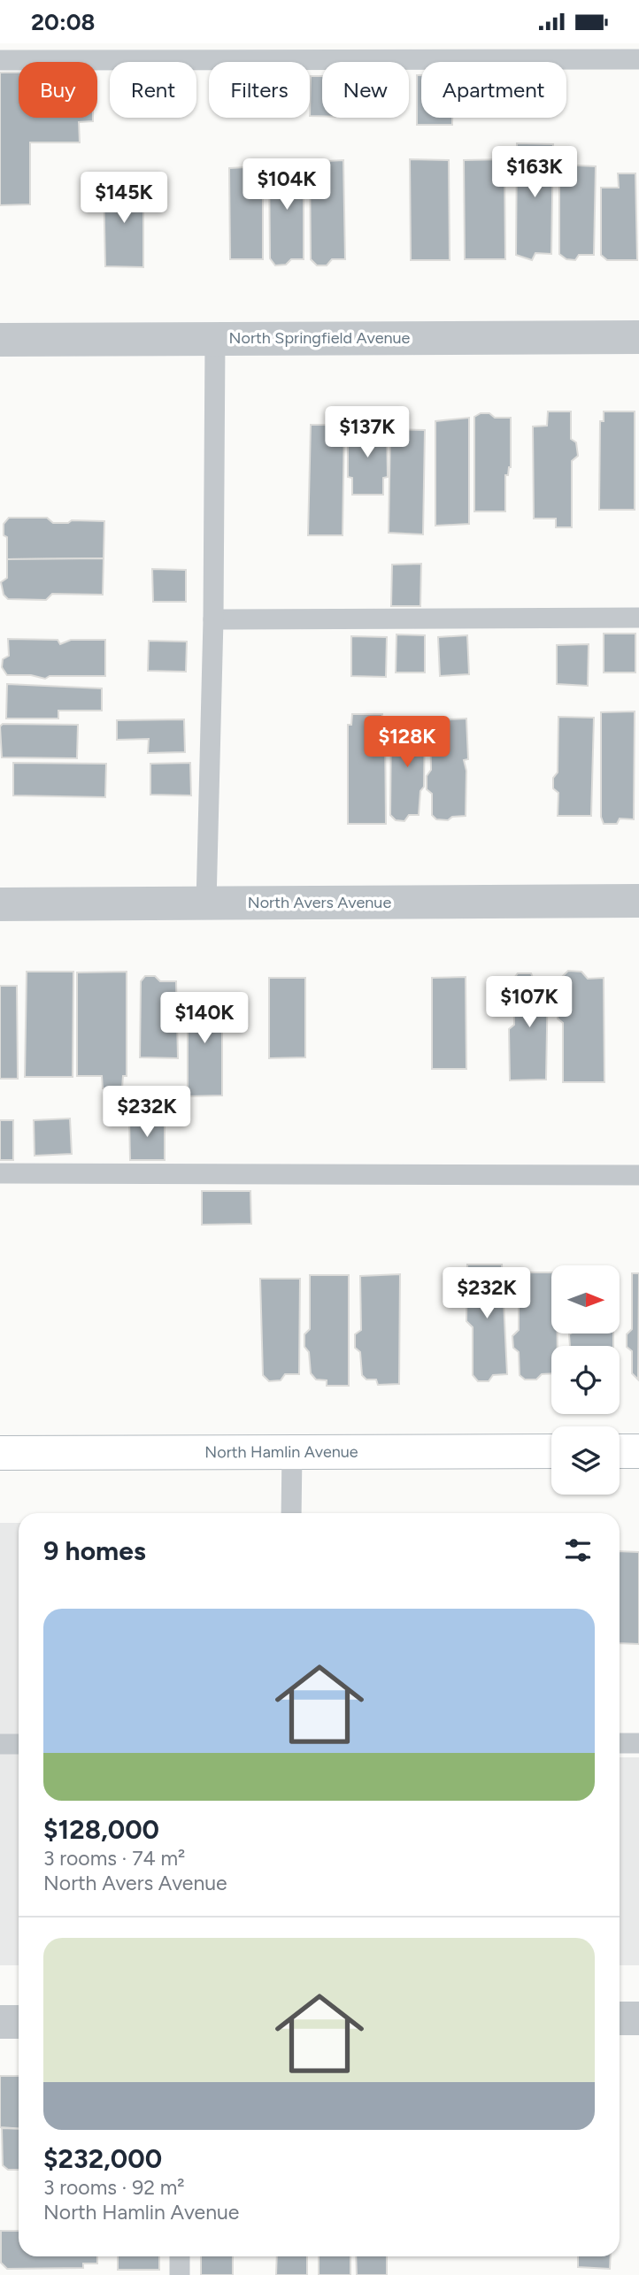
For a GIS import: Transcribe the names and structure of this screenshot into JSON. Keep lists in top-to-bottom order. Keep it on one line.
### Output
{"streets":{"street":["North Springfield Avenue","North Avers Avenue","North Hamlin Avenue"]},"north":"right","page":{"status":"20:08","chip":["Buy","Rent","Filters","New","Apartment"],"price":["$163K","$104K","$145K","$137K","$128K","$107K","$140K","$232K","$232K"],"heading":"9 homes","list":[{"name":"$128,000","note":"3 rooms · 74 m² · North Avers Avenue"},{"name":"$232,000","note":"3 rooms · 92 m² · North Hamlin Avenue"}]}}
